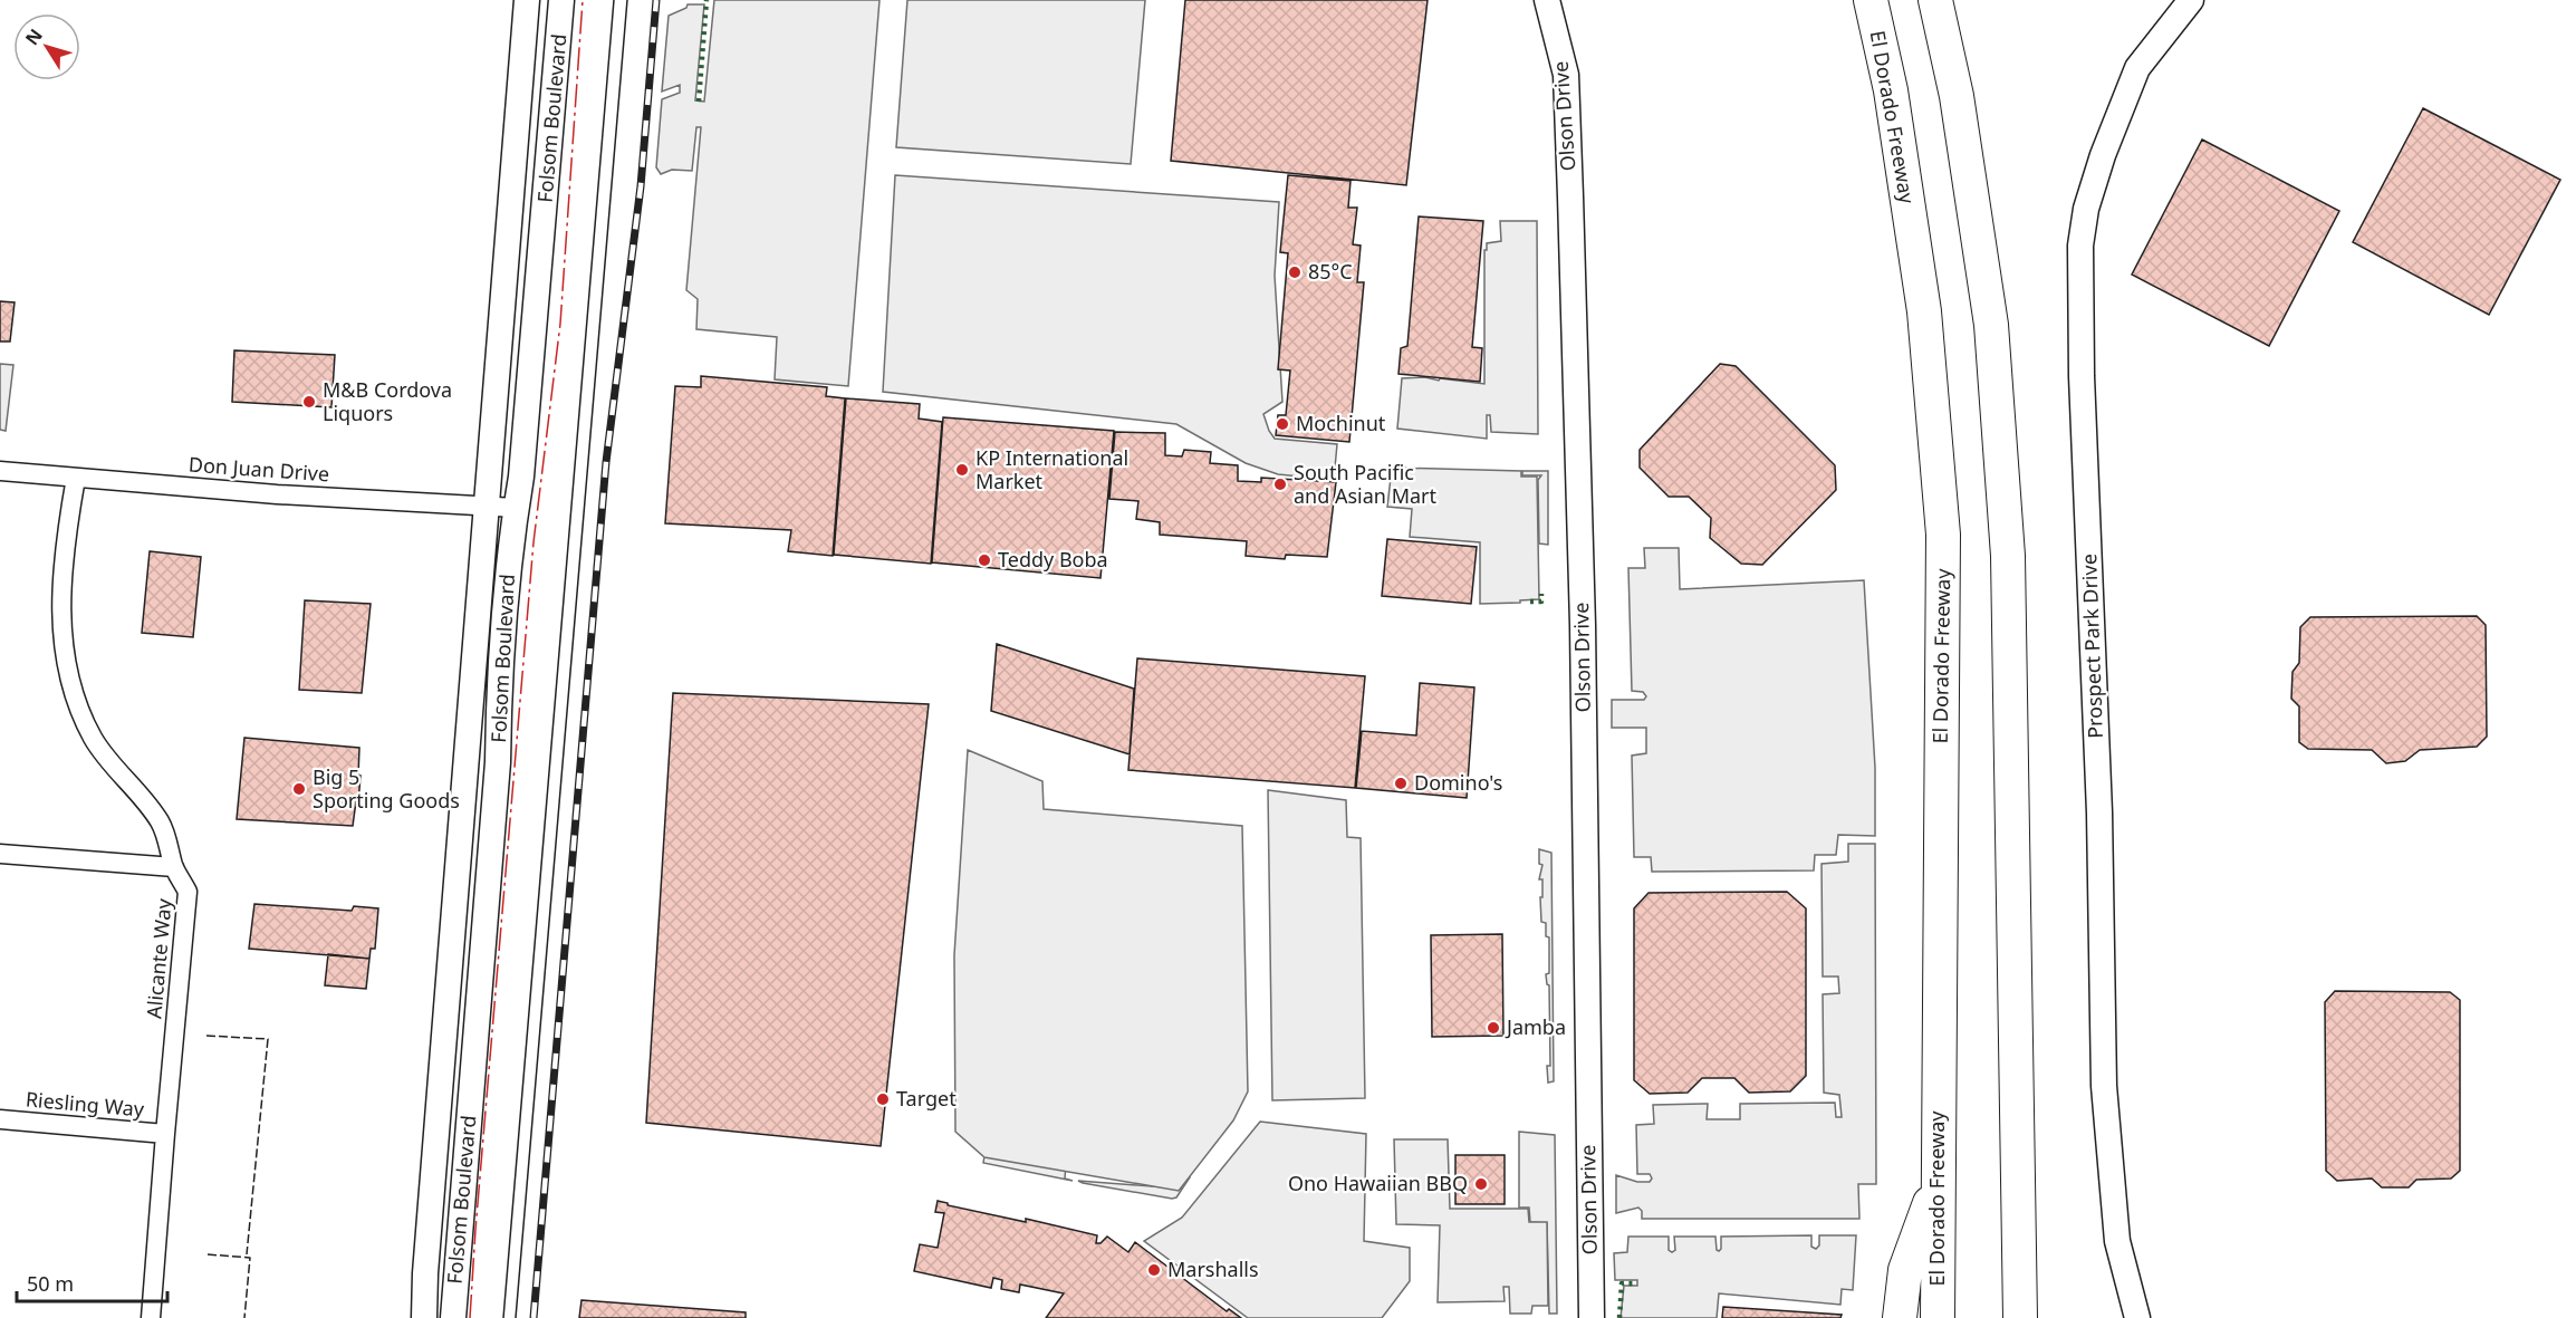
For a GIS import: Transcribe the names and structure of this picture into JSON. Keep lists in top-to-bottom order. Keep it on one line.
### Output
{"streets":{"highway":["El Dorado Freeway"],"main road":["Olson Drive","Folsom Boulevard","Prospect Park Drive"],"street":["Don Juan Drive","Alicante Way","Riesling Way"]},"crossings":[["Folsom Boulevard","Don Juan Drive"],["Don Juan Drive","Alicante Way"],["Alicante Way","Riesling Way"]],"places":["85°C","M&B Cordova Liquors","Mochinut","KP International Market","South Pacific and Asian Mart","Teddy Boba","Domino's","Big 5 Sporting Goods","Jamba","Target","Ono Hawaiian BBQ","Marshalls"],"scale_bar":"50 m","north":"top left"}
